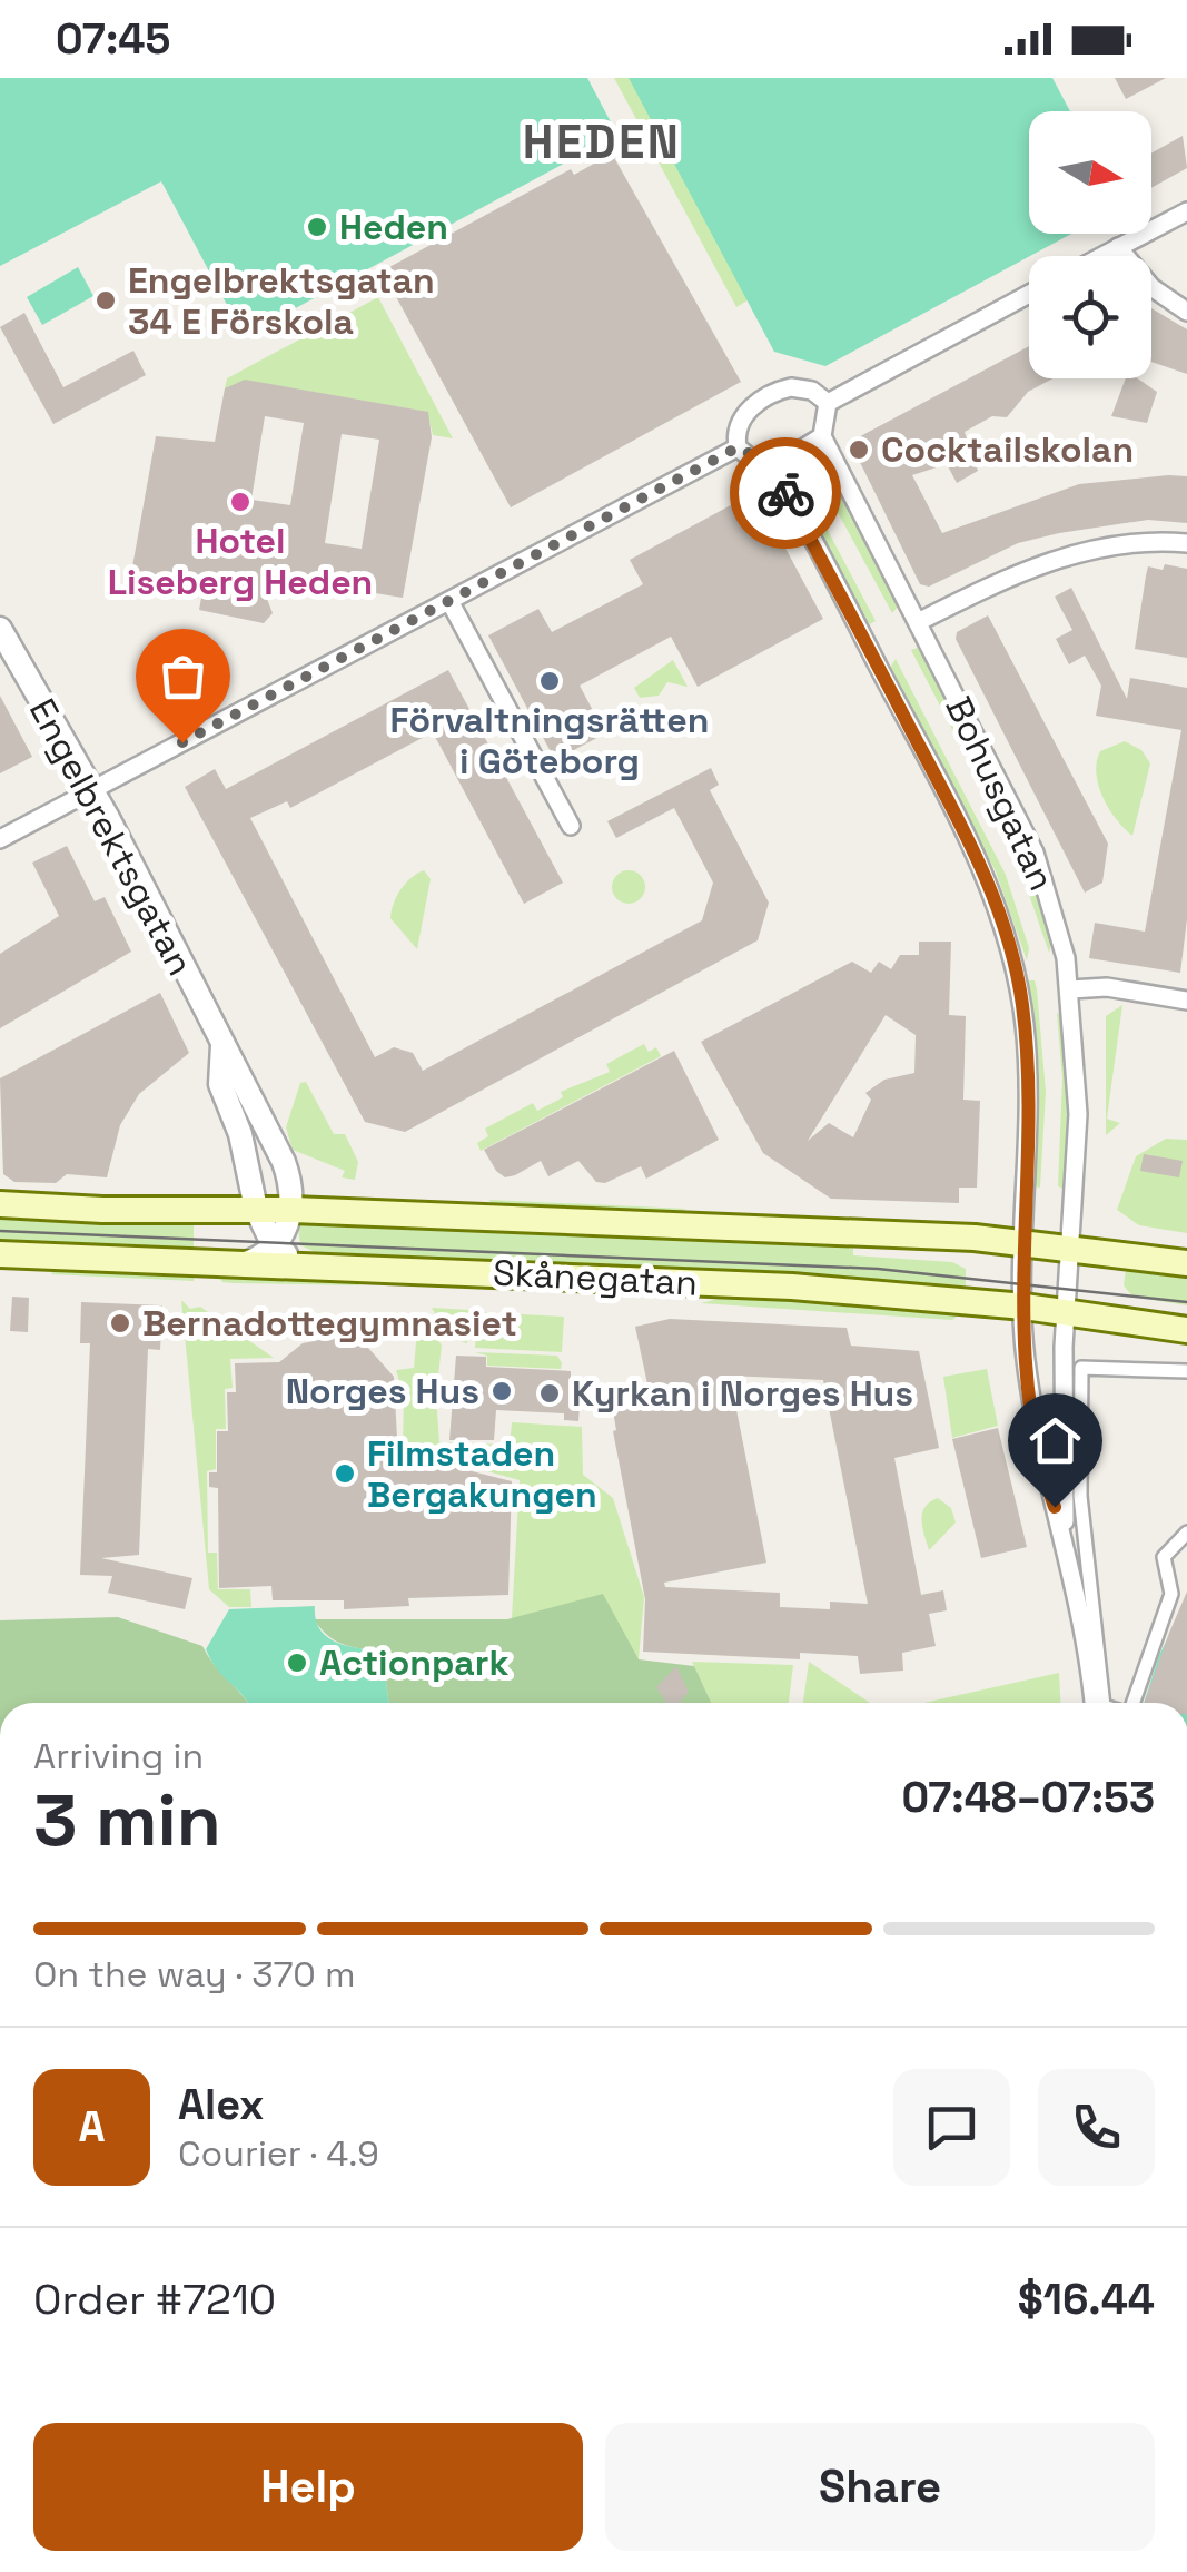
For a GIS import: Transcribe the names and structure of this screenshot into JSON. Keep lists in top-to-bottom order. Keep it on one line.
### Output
{"streets":{"main road":["Skånegatan"],"street":["Bohusgatan","Engelbrektsgatan"]},"crossings":[["Bohusgatan","Skånegatan"],["Engelbrektsgatan","Skånegatan"]],"districts":["HEDEN"],"places":["Heden","Engelbrektsgatan 34 E Förskola","Cocktailskolan","Hotel Liseberg Heden","Förvaltningsrätten i Göteborg","Bernadottegymnasiet","Norges Hus","Kyrkan i Norges Hus","Filmstaden Bergakungen","Actionpark"],"north":"right","page":{"status":"07:45","heading":["3 min","Arriving in","07:48–07:53"],"panel":["Alex","Courier · 4.9","Order #7210","$16.44"],"bar":"On the way · 370 m","round":"A","buttons":["Help","Share"]}}
